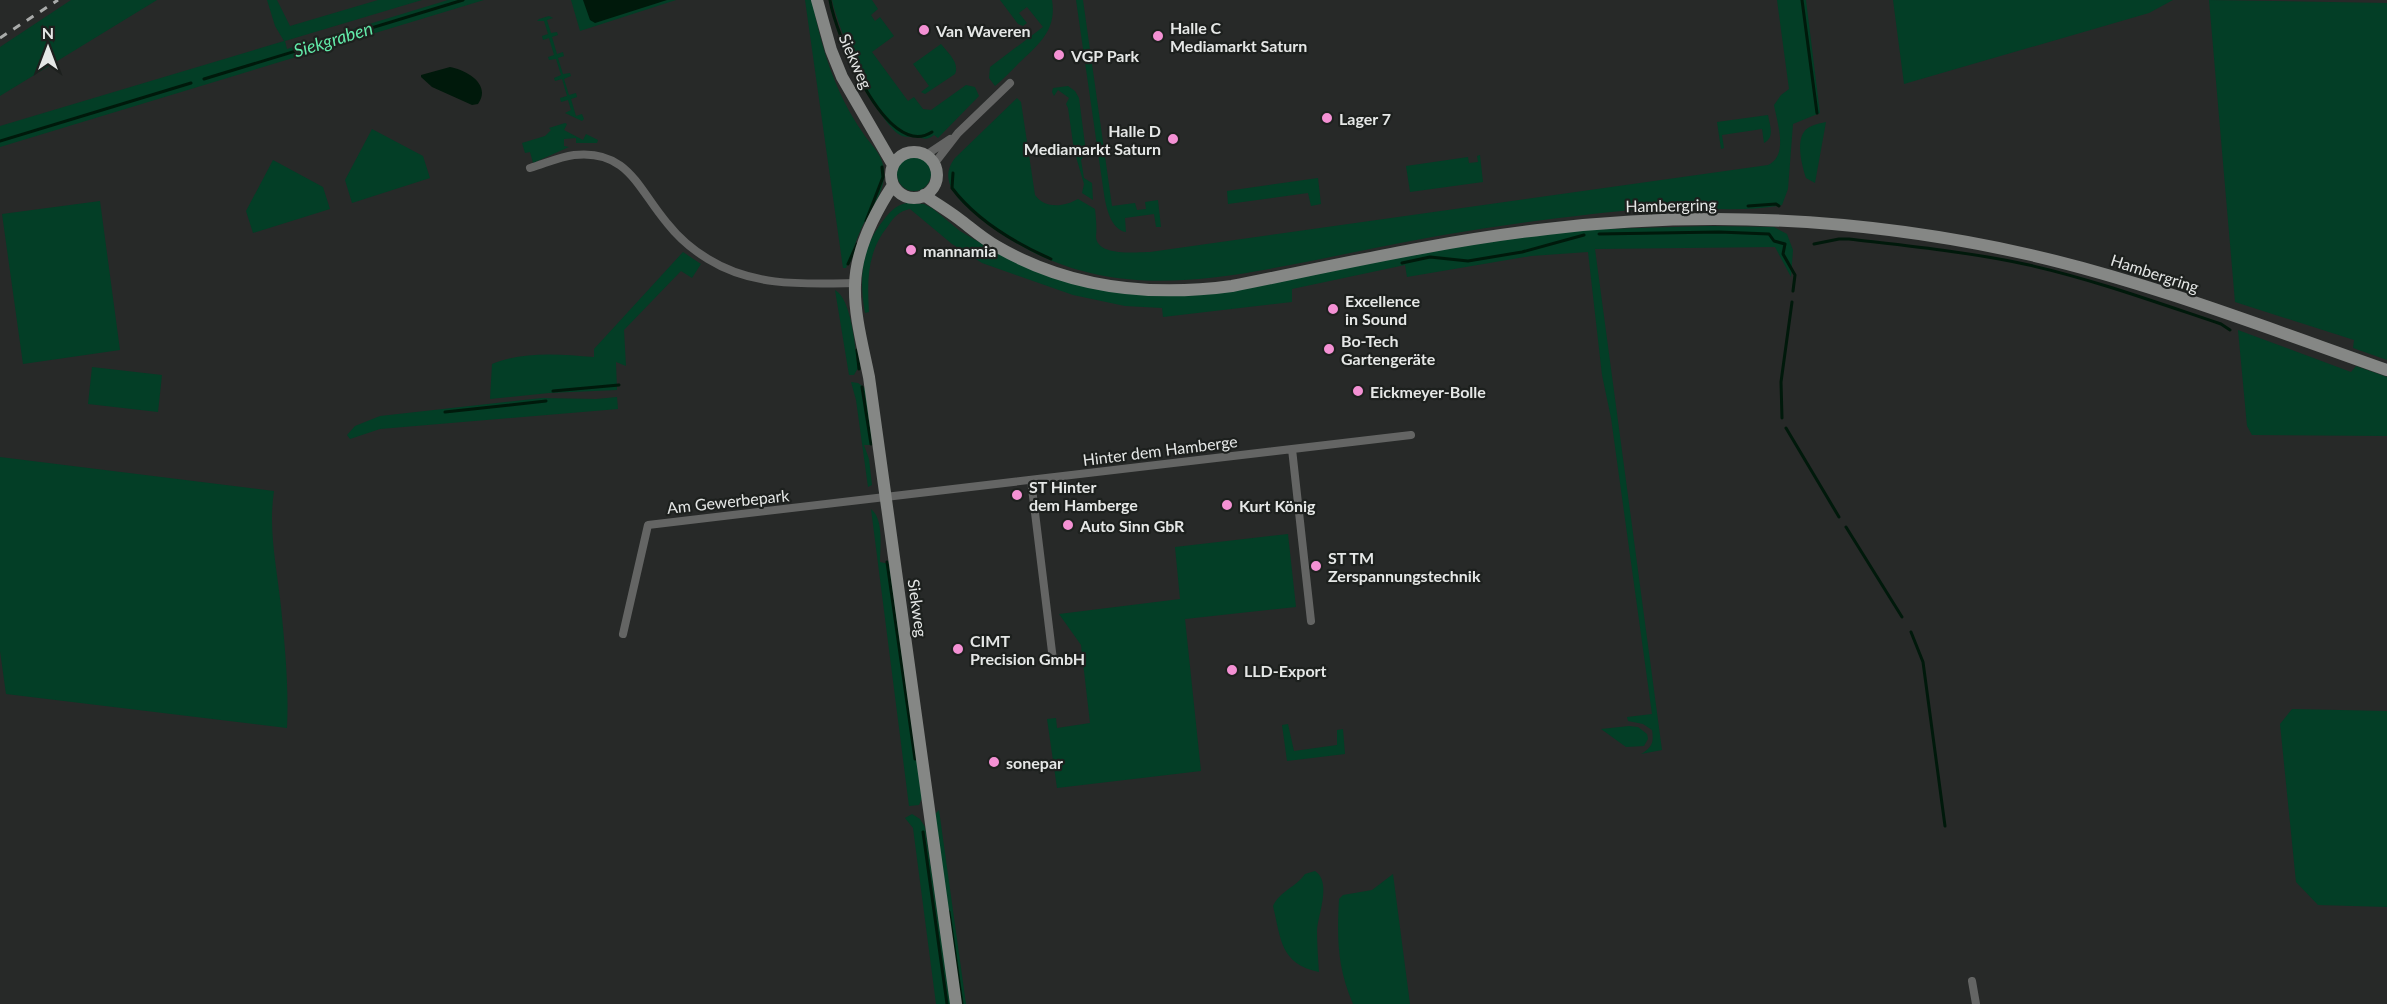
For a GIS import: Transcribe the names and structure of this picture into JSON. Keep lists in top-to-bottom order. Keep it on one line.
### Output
{"streets":{"main road":["Siekweg","Hambergring"],"street":["Hinter dem Hamberge","Am Gewerbepark"]},"crossings":[["Siekweg","Hambergring"],["Siekweg","Hinter dem Hamberge"],["Siekweg","Am Gewerbepark"],["Hinter dem Hamberge","Am Gewerbepark"]],"water":["Siekgraben"],"places":["Van Waveren","Halle C Mediamarkt Saturn","VGP Park","Lager 7","Halle D Mediamarkt Saturn","mannamia","Excellence in Sound","Bo-Tech Gartengeräte","Eickmeyer-Bolle","ST Hinter dem Hamberge","Kurt König","Auto Sinn GbR","ST TM Zerspannungstechnik","CIMT Precision GmbH","LLD-Export","sonepar"],"north":"top"}
